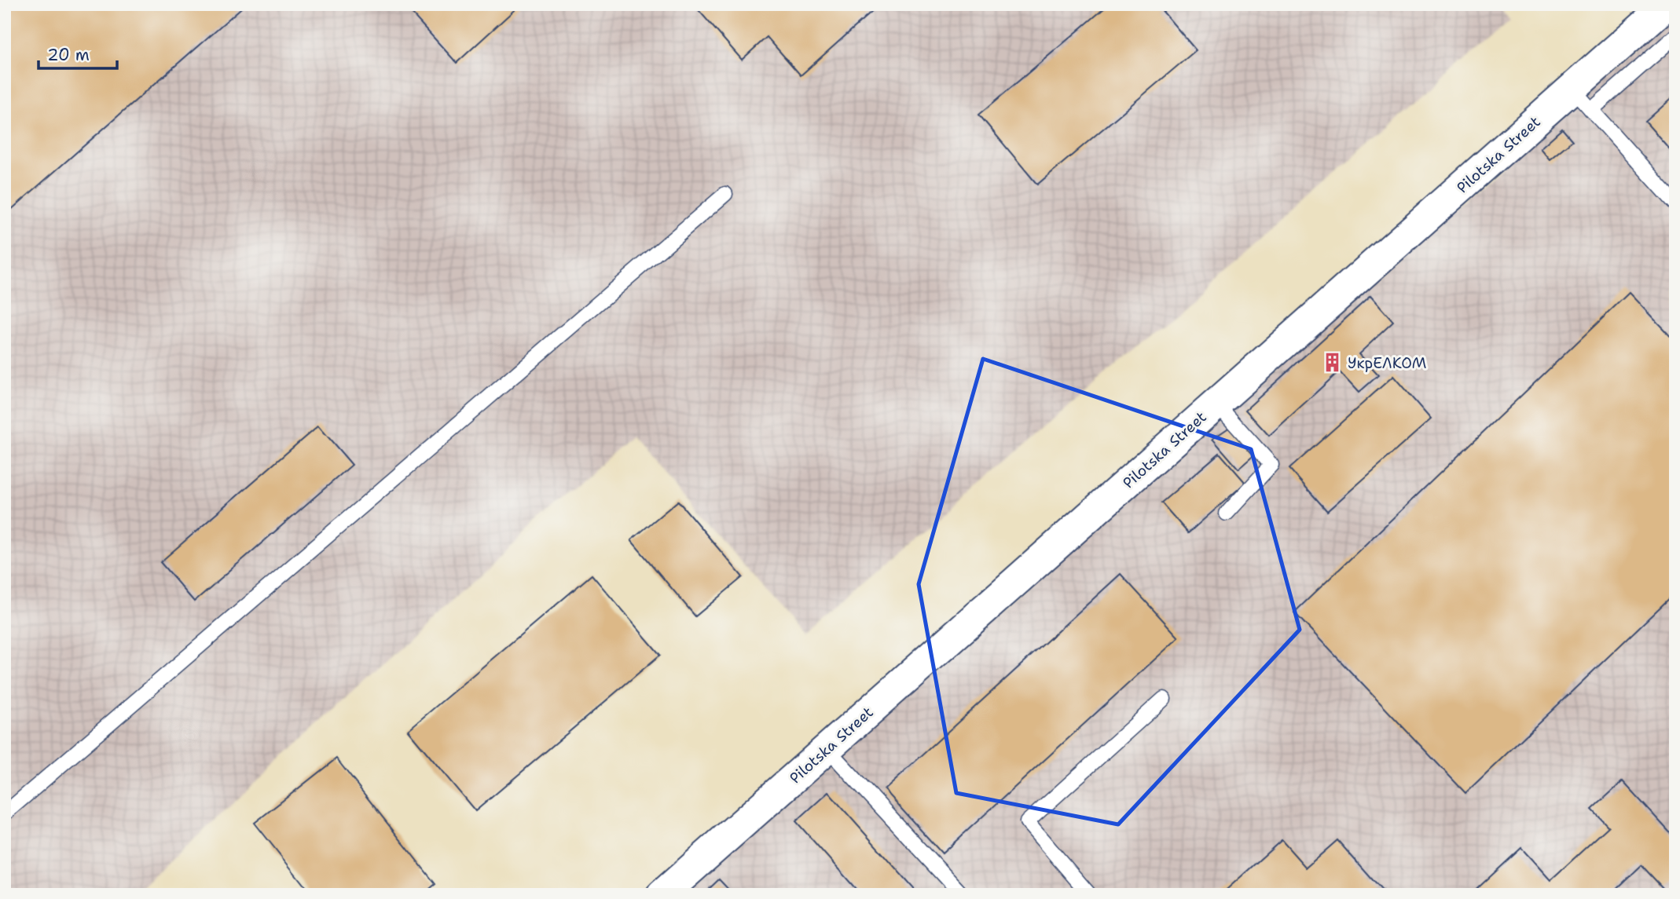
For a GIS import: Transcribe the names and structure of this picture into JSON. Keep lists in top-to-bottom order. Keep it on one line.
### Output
{"streets":{"street":["Pilotska Street"]},"places":{"building":["УкрЕЛКОМ"]},"scale_bar":"20 m"}
